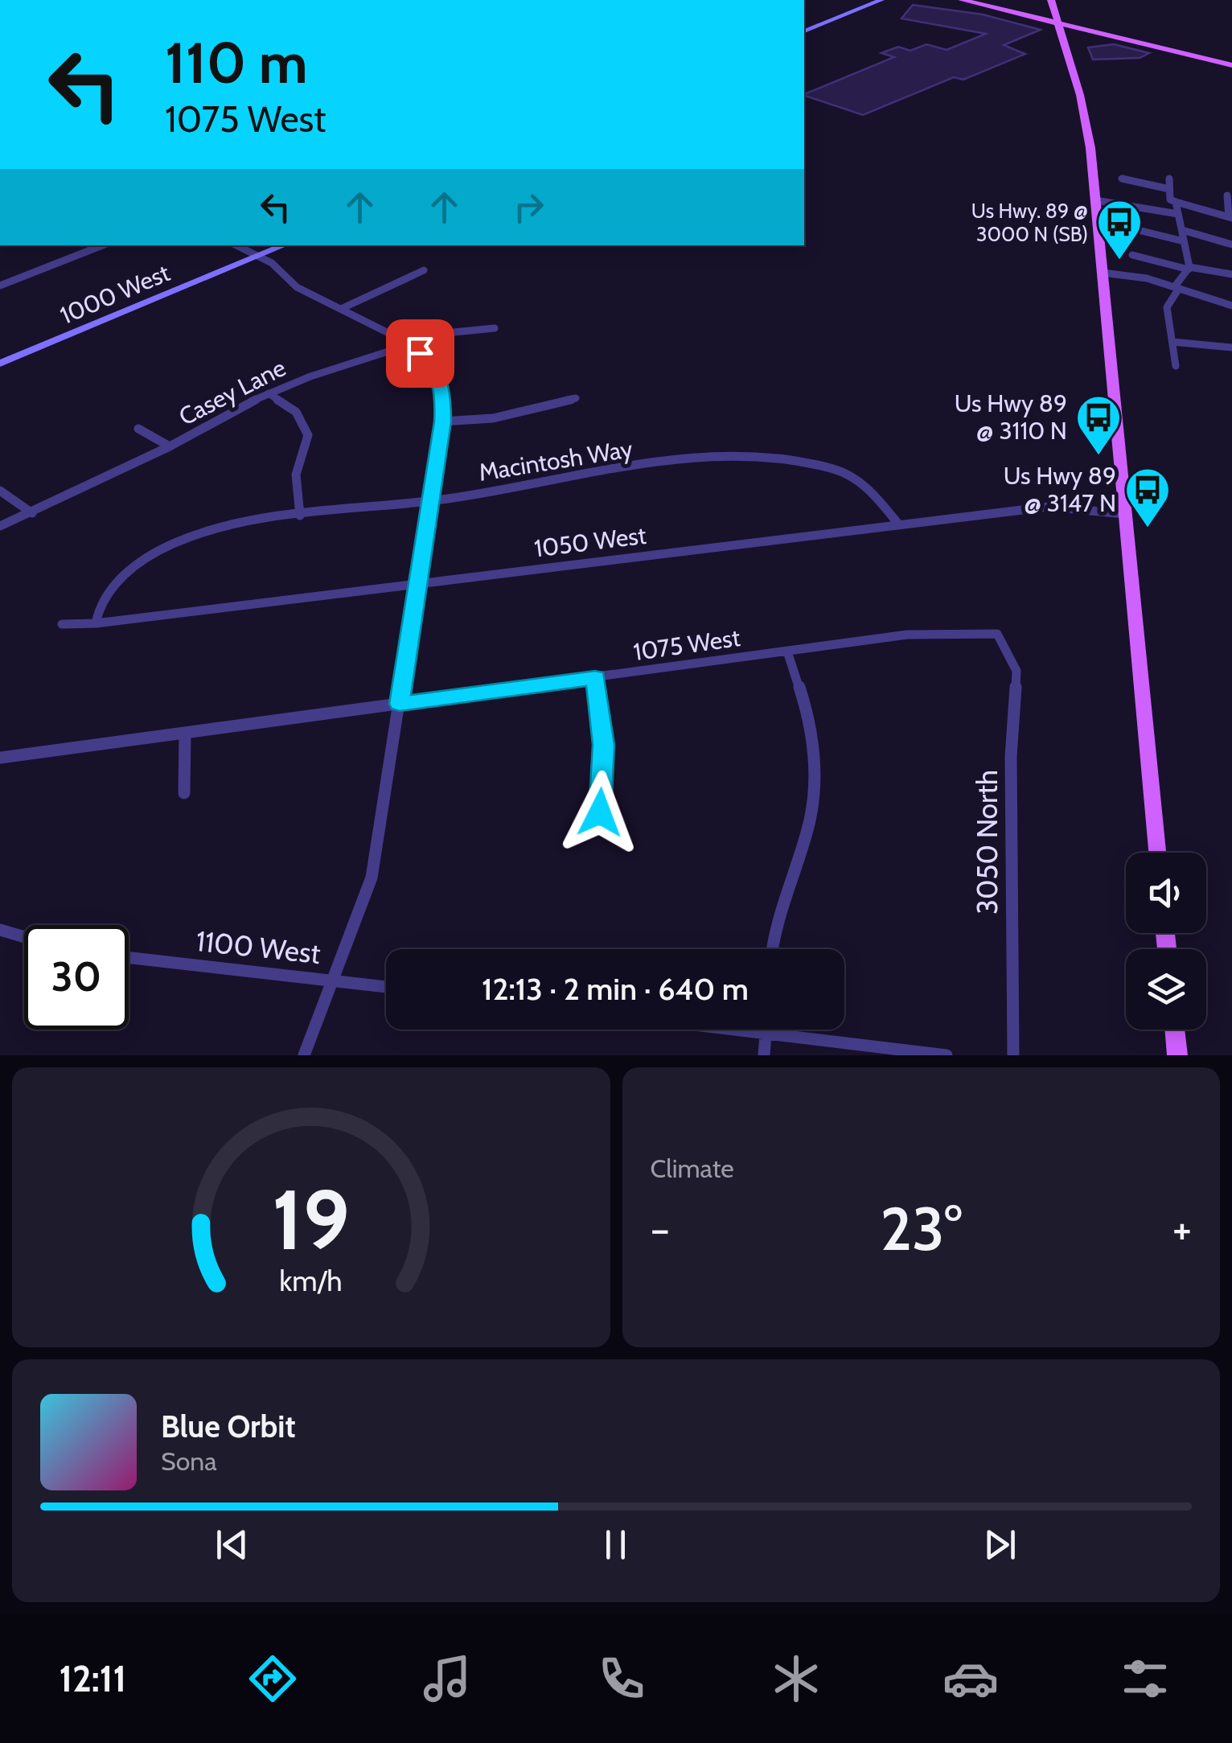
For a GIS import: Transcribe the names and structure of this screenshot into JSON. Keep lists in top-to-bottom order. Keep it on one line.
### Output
{"streets":{"street":["1000 West","Casey Lane","Macintosh Way","1050 West","1075 West","3050 North","1100 West"]},"crossings":[["Macintosh Way","1050 West"],["1075 West","3050 North"]],"places":{"bus stop":["Us Hwy. 89 @ 3000 N (SB)","Us Hwy 89 @ 3110 N","Us Hwy 89 @ 3147 N"]},"page":{"turn":["110 m","1075 West"],"limit":"30","trip":"12:13 · 2 min · 640 m","tile":"Climate","heat":["−","23°","+"],"song":["Blue Orbit","Sona"],"tabs":"12:11","gauge":["19","km/h"]}}
